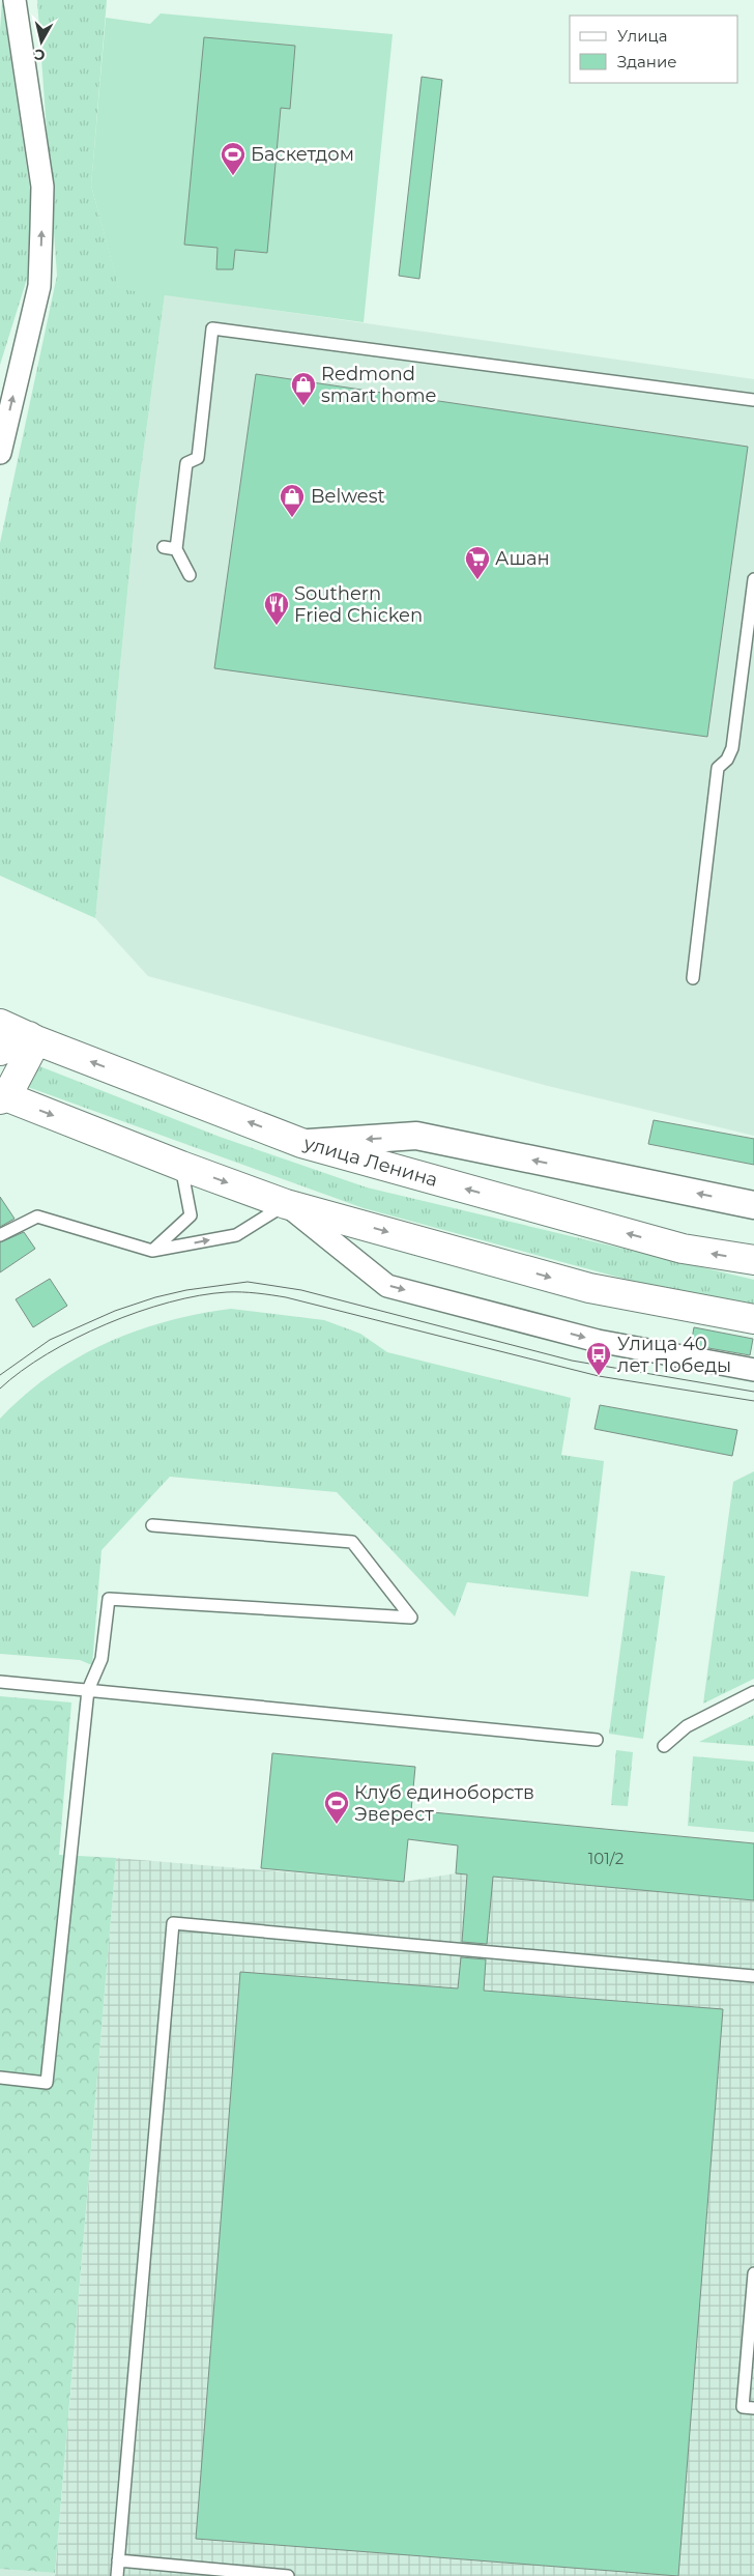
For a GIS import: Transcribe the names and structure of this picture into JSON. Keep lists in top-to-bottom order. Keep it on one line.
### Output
{"streets":{"main road":["улица Ленина"]},"places":{"sports":["Баскетдом","Клуб единоборств Эверест"],"shop":["Redmond smart home","Belwest"],"supermarket":["Ашан"],"restaurant":["Southern Fried Chicken"],"bus stop":["Улица 40 лет Победы"]},"house_numbers":["101/2"],"legend":["Улица","Здание"],"north":"bottom"}
